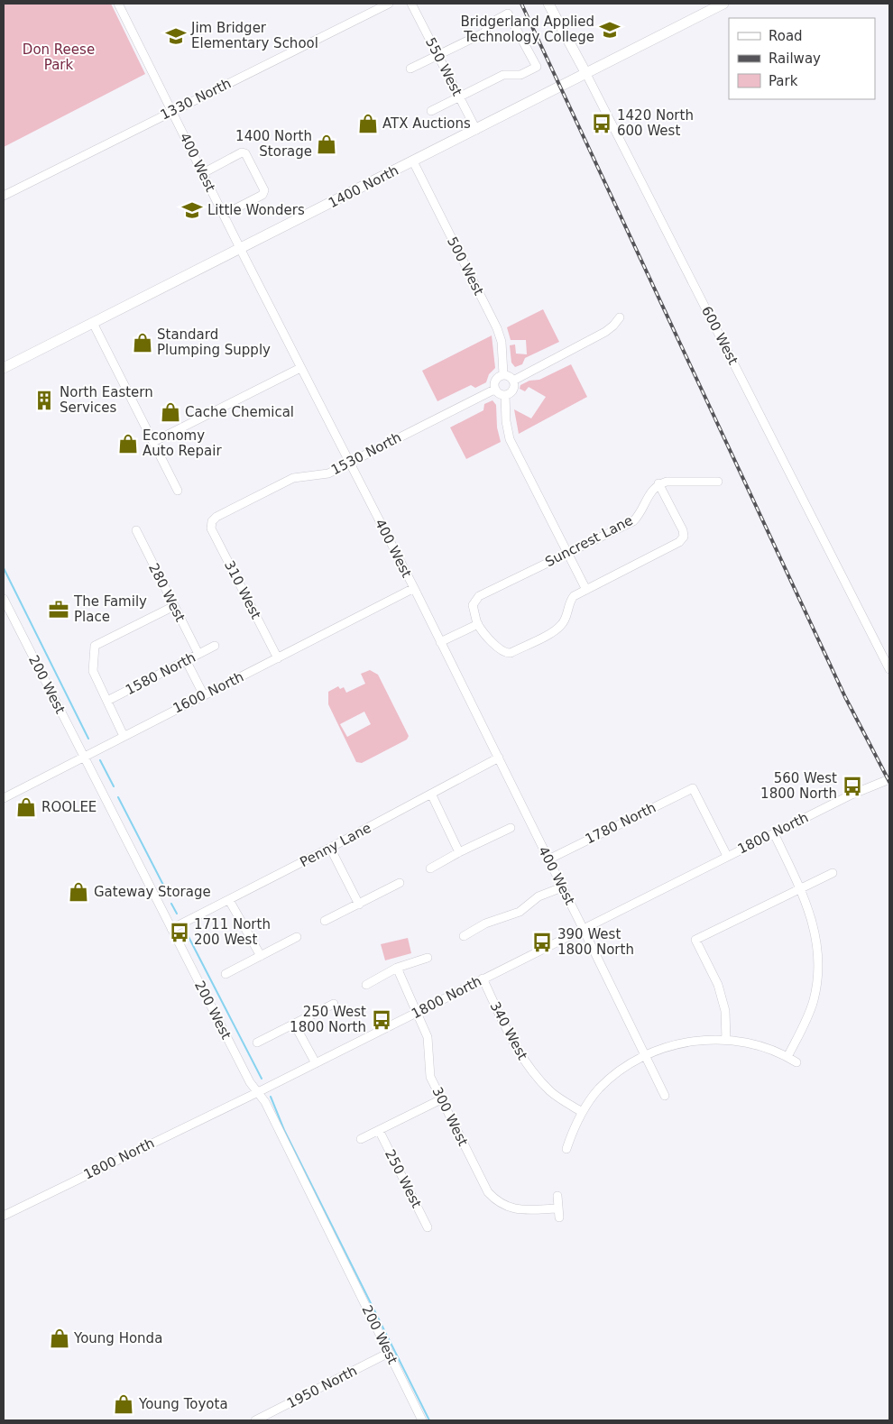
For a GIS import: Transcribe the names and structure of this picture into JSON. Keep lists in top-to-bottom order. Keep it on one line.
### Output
{"streets":{"main road":["1400 North","600 West"],"street":["550 West","1330 North","400 West","500 West","1530 North","Suncrest Lane","310 West","280 West","1580 North","200 West","1600 North","1780 North","1800 North","Penny Lane","340 West","300 West","250 West","1950 North"]},"crossings":[["550 West","1400 North"],["1330 North","400 West"],["400 West","1400 North"],["400 West","1530 North"],["400 West","1600 North"],["400 West","1780 North"],["400 West","1800 North"],["400 West","Penny Lane"],["1400 North","500 West"],["1400 North","600 West"],["500 West","1530 North"],["1530 North","310 West"],["310 West","1600 North"],["280 West","1580 North"],["200 West","1600 North"],["200 West","1800 North"],["200 West","Penny Lane"],["200 West","1950 North"],["1780 North","1800 North"],["1800 North","340 West"],["1800 North","300 West"]],"parks":["Don Reese Park"],"places":{"school or university":["Bridgerland Applied Technology College","Jim Bridger Elementary School","Little Wonders"],"shop":["ATX Auctions","1400 North Storage","Standard Plumping Supply","Cache Chemical","Economy Auto Repair","ROOLEE","Gateway Storage","Young Honda","Young Toyota"],"bus stop":["1420 North 600 West","560 West 1800 North","1711 North 200 West","390 West 1800 North","250 West 1800 North"],"building":["North Eastern Services"],"office":["The Family Place"]},"legend":["Road","Railway","Park"]}
